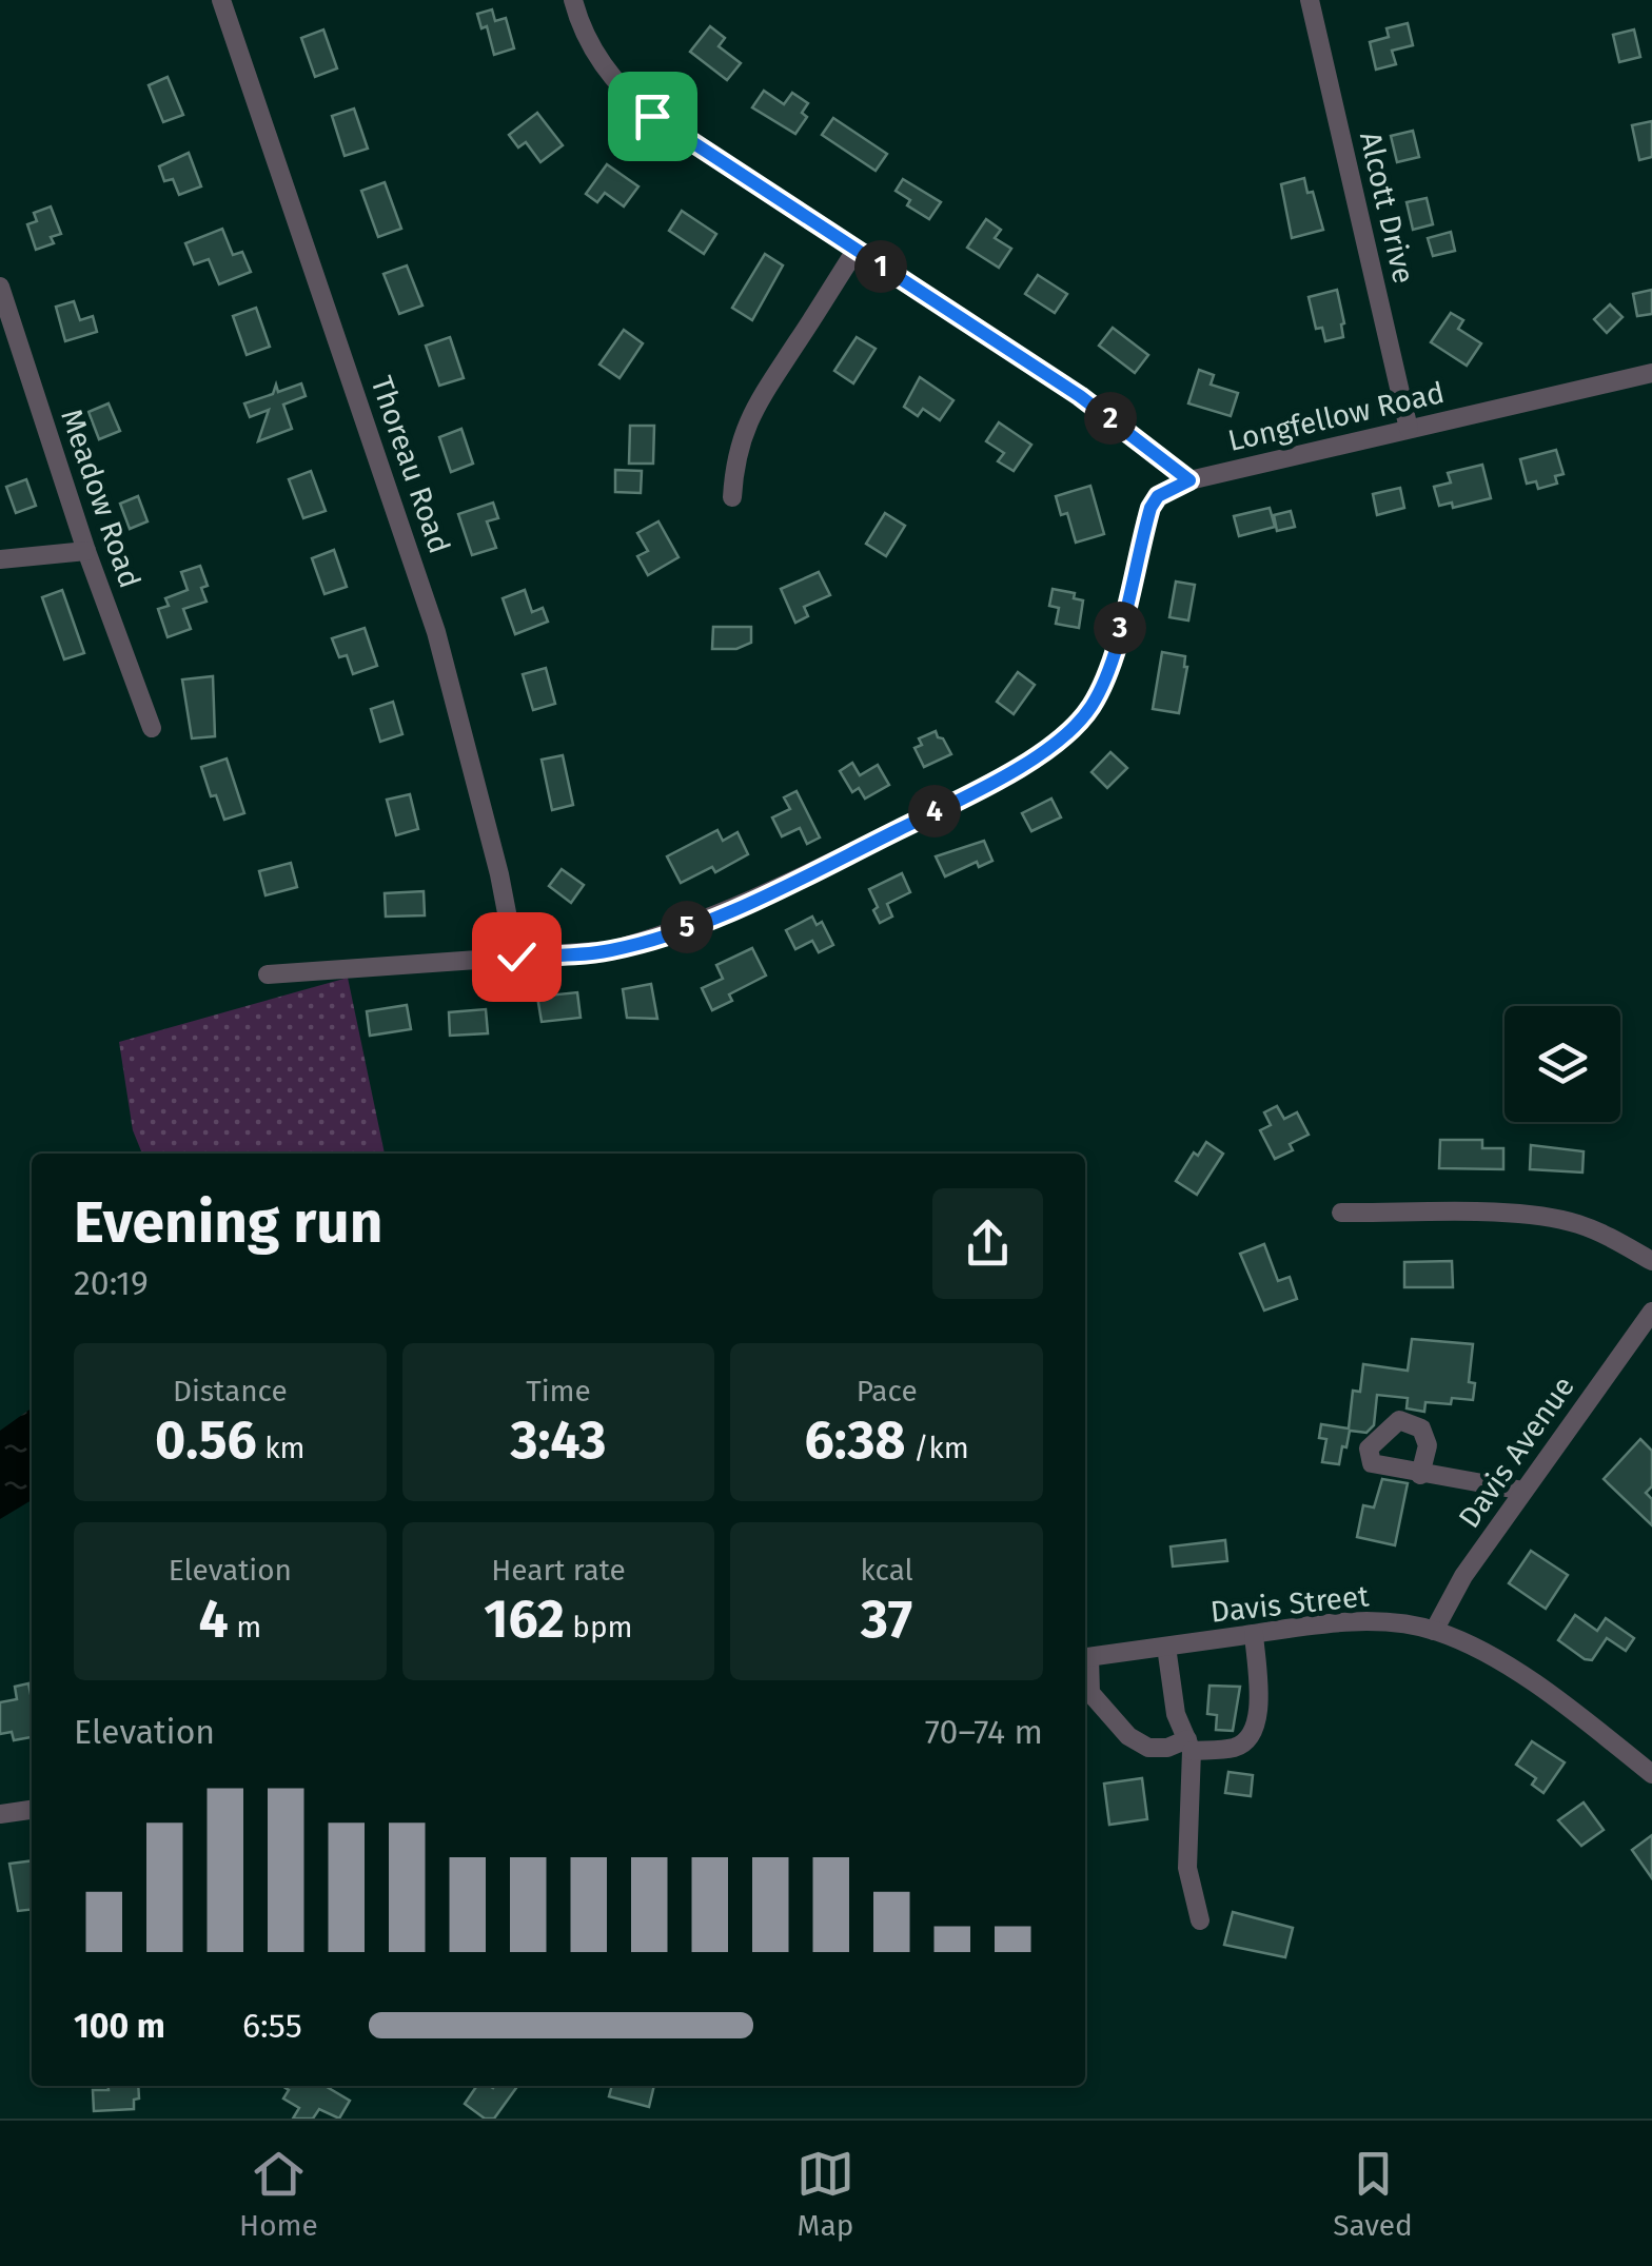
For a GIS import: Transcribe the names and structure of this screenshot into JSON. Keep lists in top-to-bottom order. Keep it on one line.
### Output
{"streets":{"street":["Alcott Drive","Longfellow Road","Thoreau Road","Meadow Road","Davis Avenue","Davis Street"]},"crossings":[["Alcott Drive","Longfellow Road"],["Davis Avenue","Davis Street"]],"page":{"pins":["1","2","3","4","5"],"heading":["Evening run","20:19"],"stats":[["Distance","0.56 km"],["Time","3:43"],["Pace","6:38 /km"],["Elevation","4 m"],["Heart rate","162 bpm"],["kcal","37"]],"chart":["Elevation","70–74 m"],"list":[{"name":"100 m","note":"6:55"}],"tabs":["Home","Map","Saved"]}}
